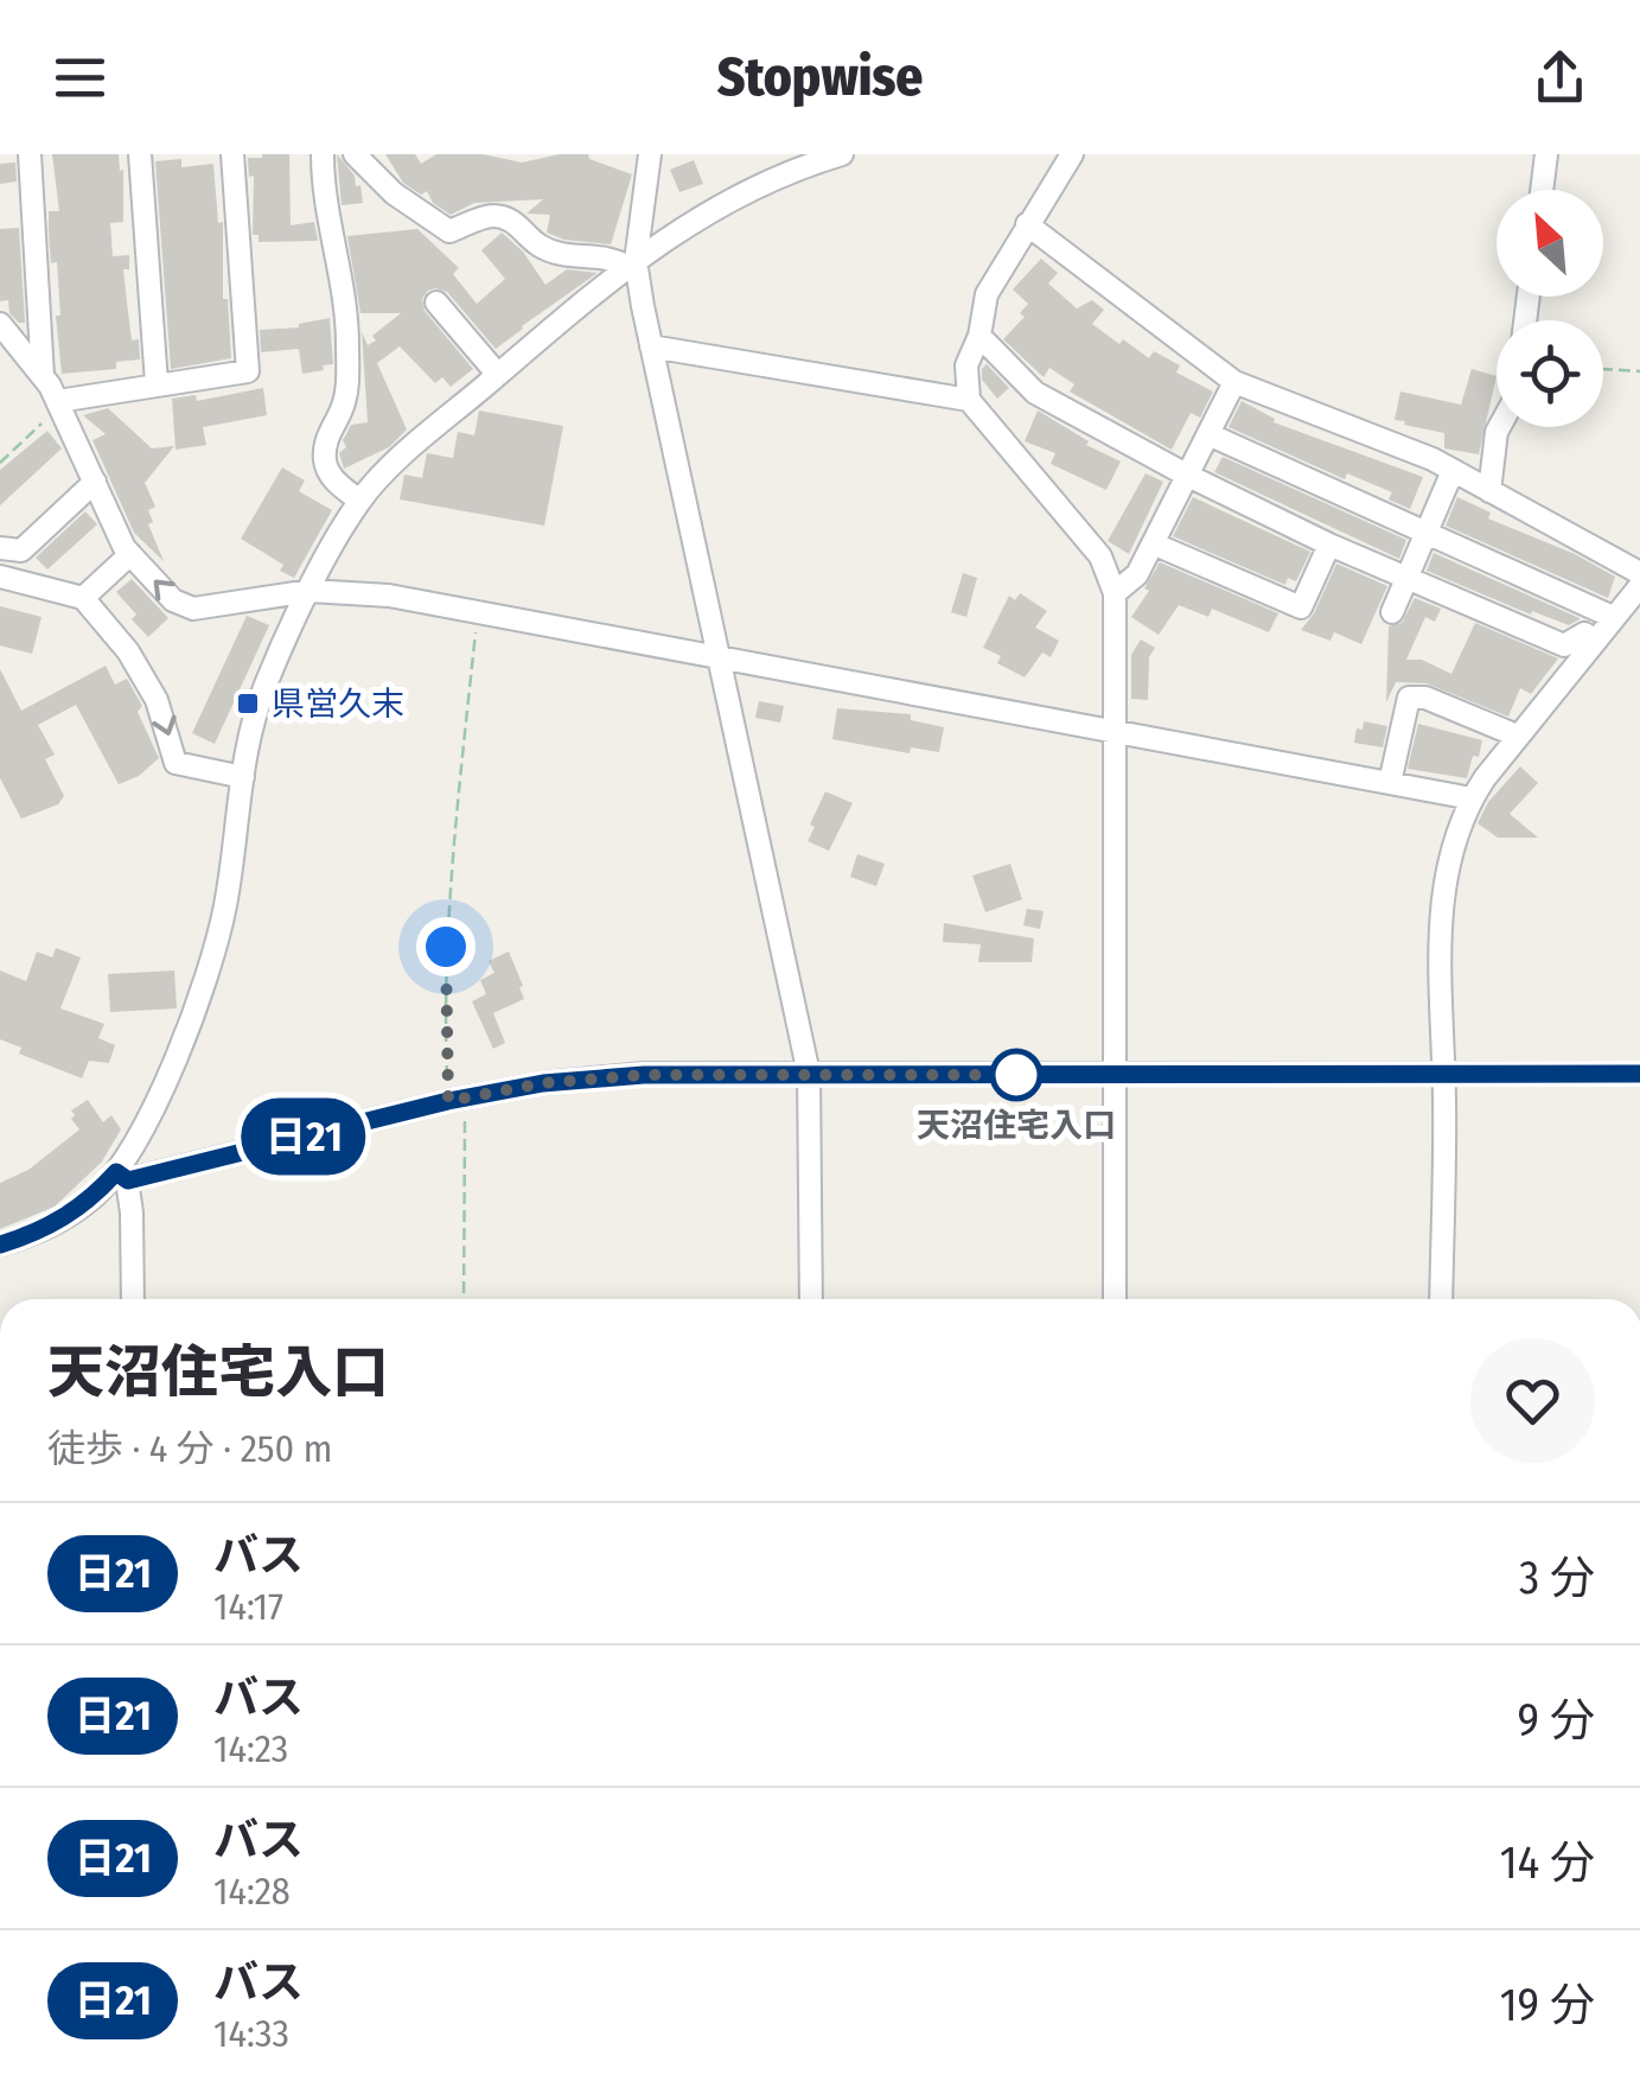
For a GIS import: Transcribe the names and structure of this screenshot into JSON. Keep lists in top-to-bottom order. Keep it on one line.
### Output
{"places":{"transit":["県営久末"],"other":["天沼住宅入口"]},"lines":["bus line 日21"],"north":"top left","page":{"header":"Stopwise","on_map":"日21","heading":["天沼住宅入口","徒歩 · 4 分 · 250 m"],"list":[{"mark":"日21","name":"バス","note":"14:17","value":"3 分"},{"mark":"日21","name":"バス","note":"14:23","value":"9 分"},{"mark":"日21","name":"バス","note":"14:28","value":"14 分"},{"mark":"日21","name":"バス","note":"14:33","value":"19 分"}]}}
